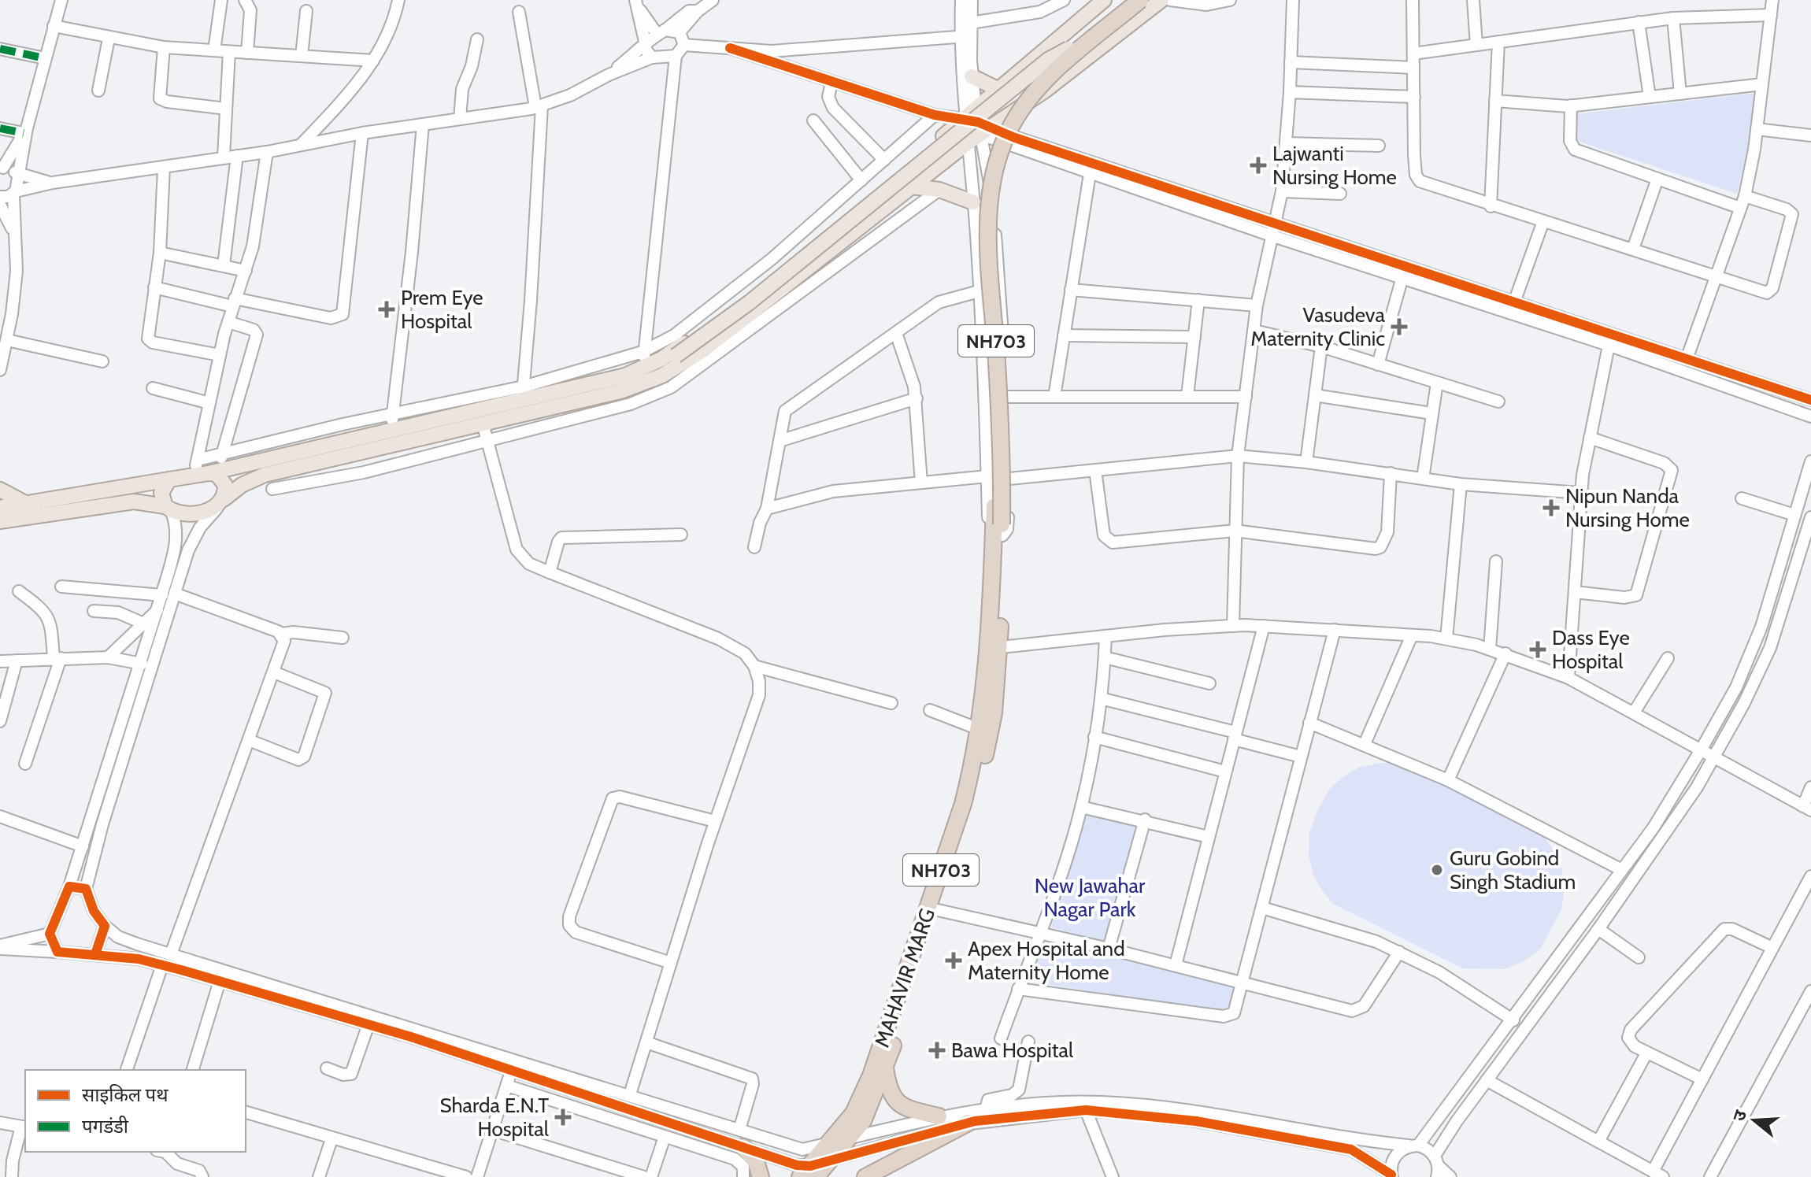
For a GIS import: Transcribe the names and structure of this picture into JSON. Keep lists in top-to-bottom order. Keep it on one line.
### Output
{"streets":{"highway":["NH703","MAHAVIR MARG"]},"crossings":[["NH703","MAHAVIR MARG"]],"parks":["New Jawahar Nagar Park"],"places":{"health":["Lajwanti Nursing Home","Prem Eye Hospital","Vasudeva Maternity Clinic","Nipun Nanda Nursing Home","Dass Eye Hospital","Apex Hospital and Maternity Home","Bawa Hospital","Sharda E.N.T Hospital"],"other":["Guru Gobind Singh Stadium"]},"legend":["साइकिल पथ","पगडंडी"],"north":"left"}
